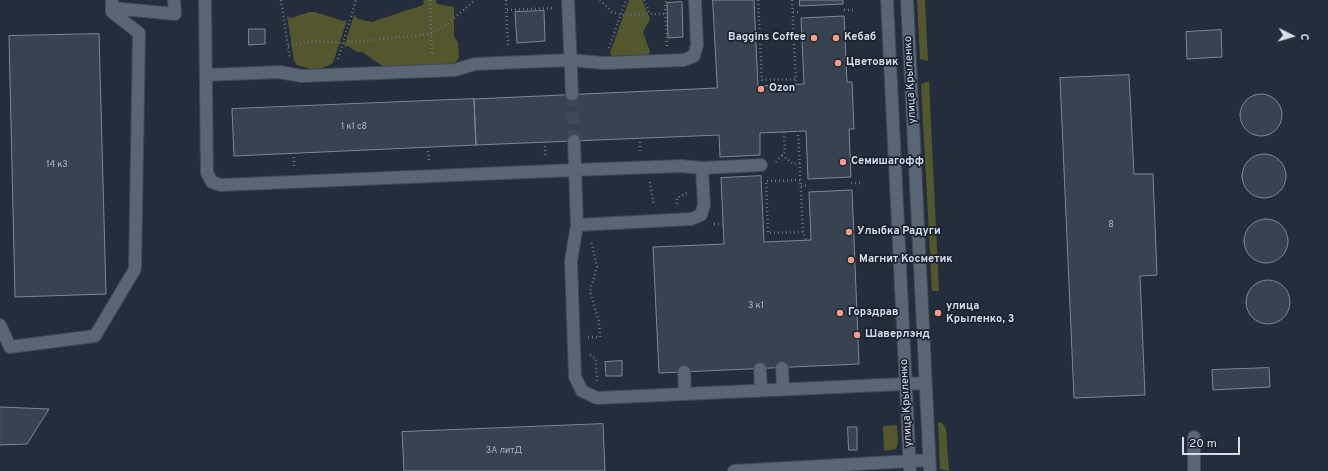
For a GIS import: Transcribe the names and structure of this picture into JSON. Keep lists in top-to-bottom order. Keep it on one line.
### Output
{"streets":{"street":["улица Крыленко"]},"places":["Baggins Coffee","Кебаб","Цветовик","Ozon","Семишагофф","Улыбка Радуги","Магнит Косметик","Горздрав","улица Крыленко, 3","Шаверлэнд"],"house_numbers":["1 к1 с8","14 к3","8","3 к1","3А литД"],"scale_bar":"20 m","north":"right"}
